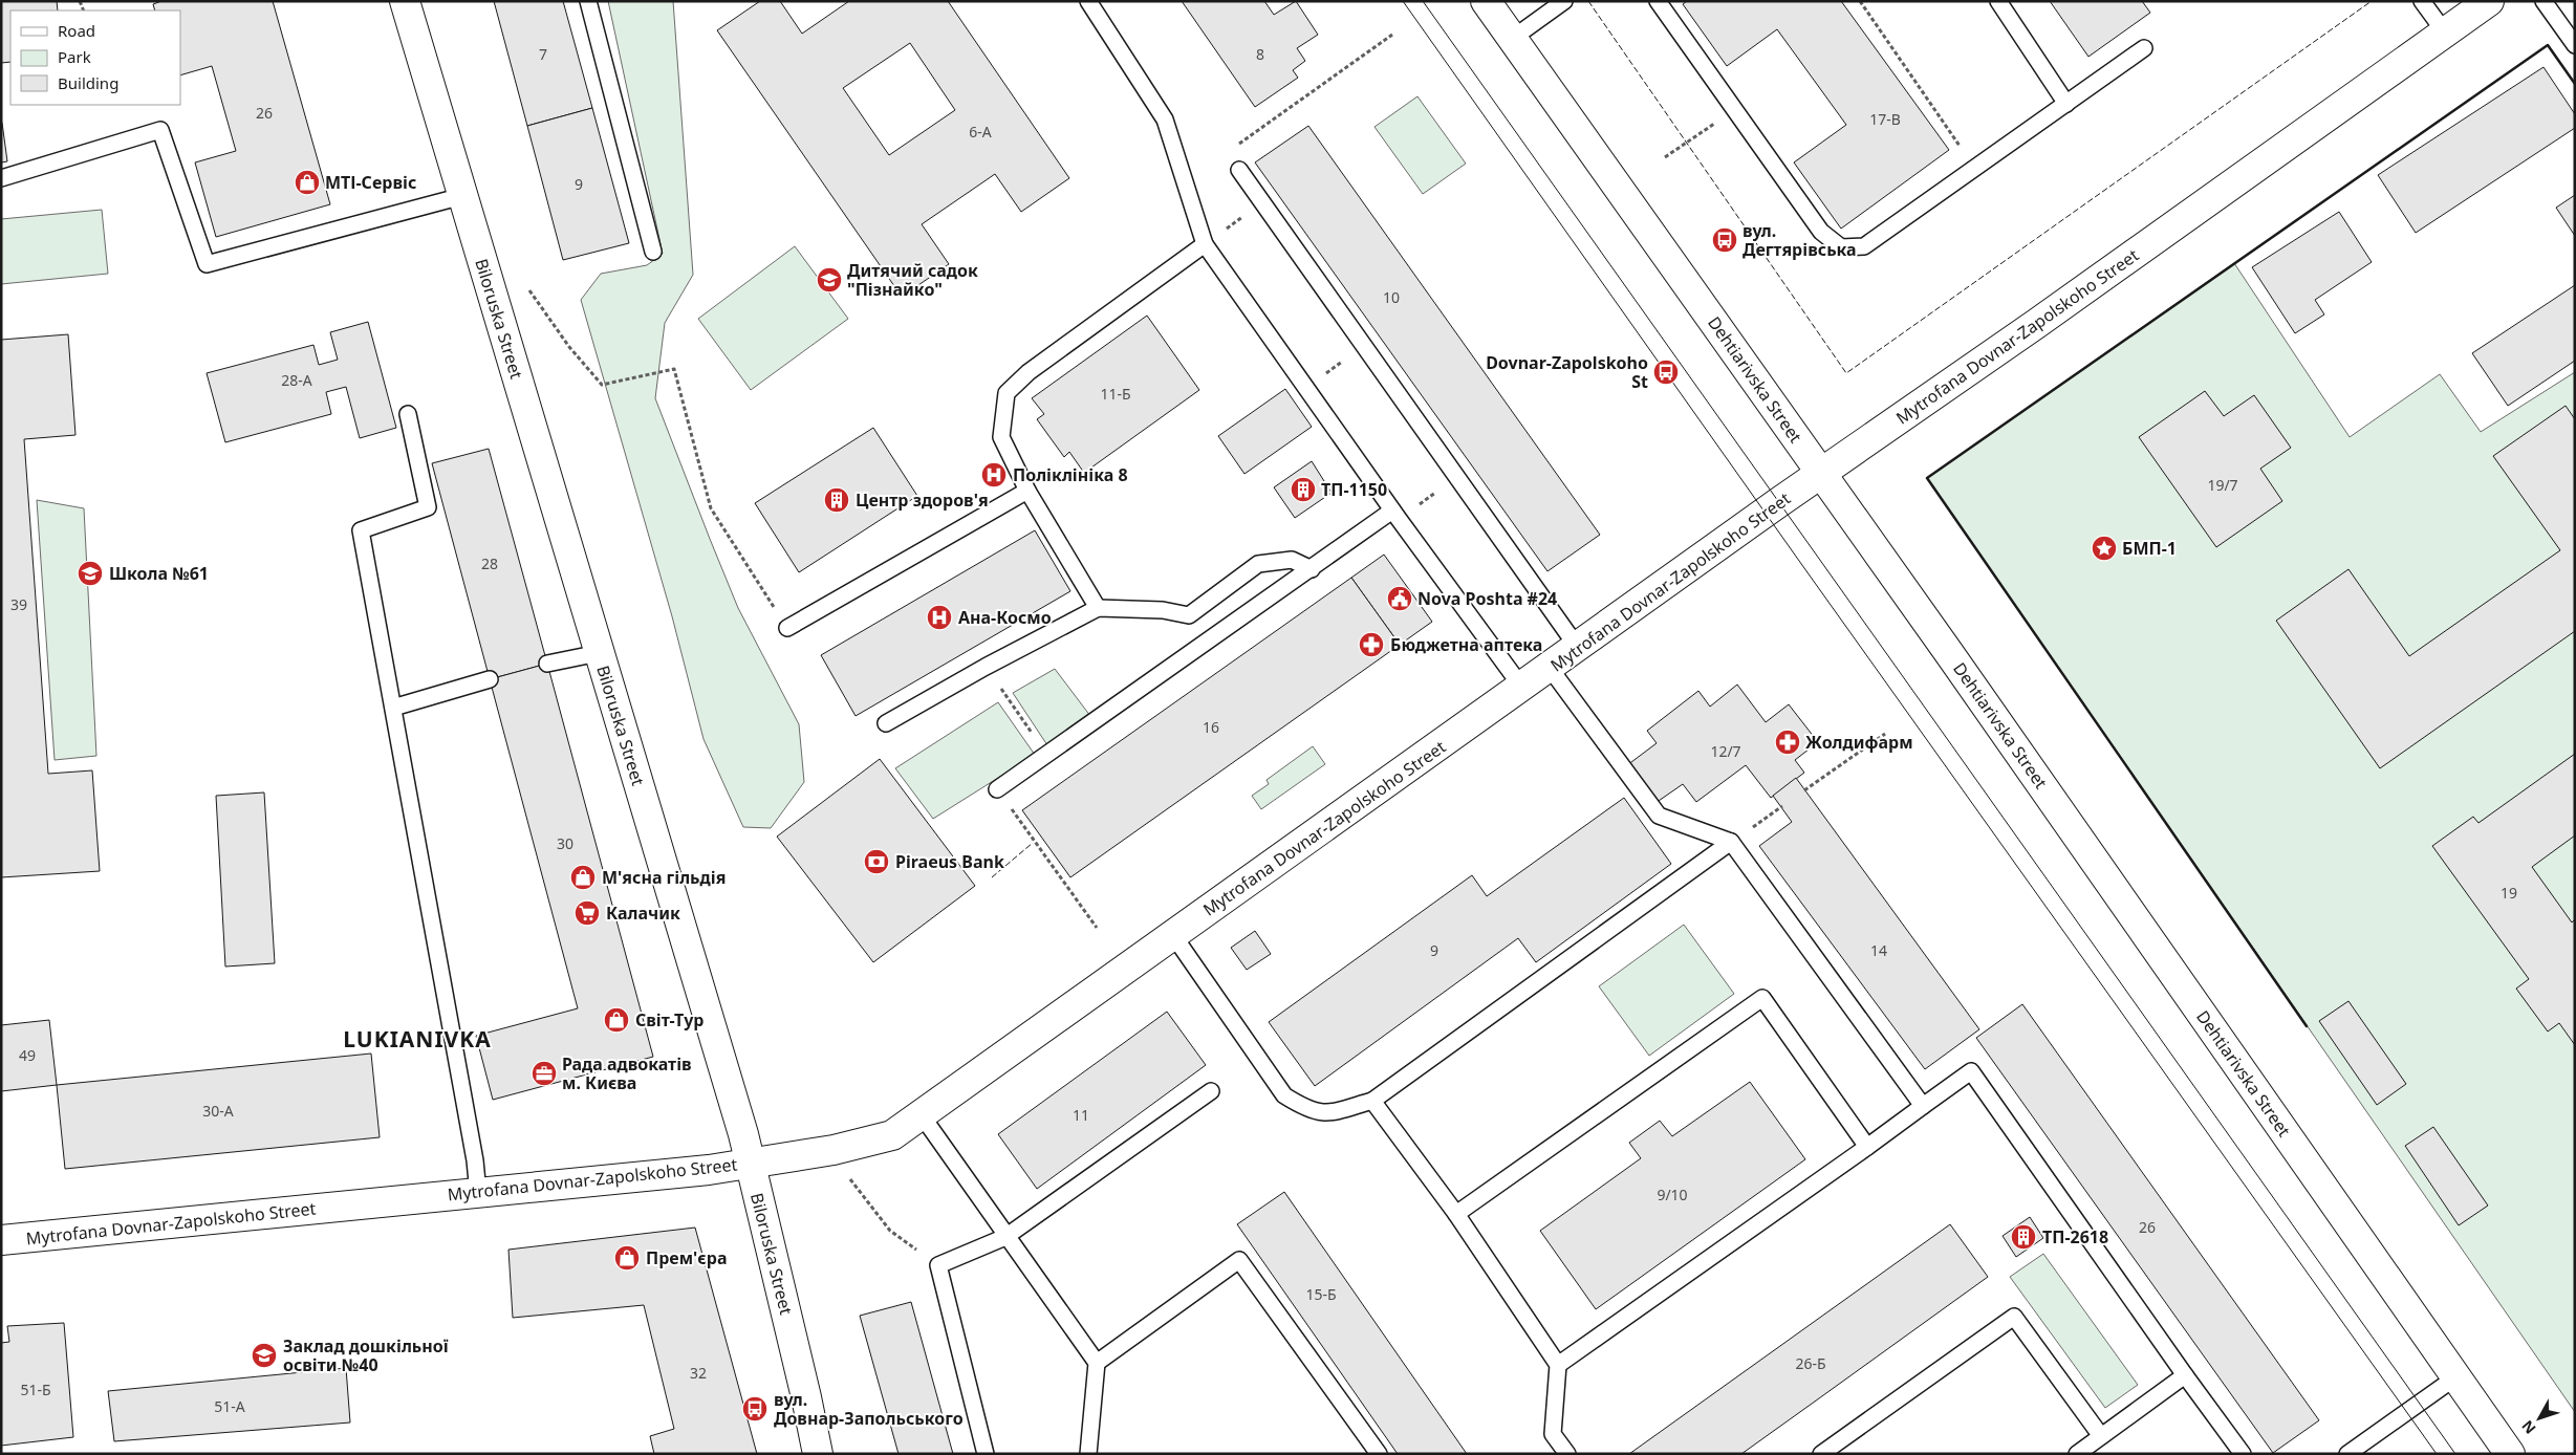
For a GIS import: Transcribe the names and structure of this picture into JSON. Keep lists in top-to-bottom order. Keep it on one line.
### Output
{"streets":{"street":["Biloruska Street","Mytrofana Dovnar-Zapolskoho Street","Dehtiarivska Street"]},"crossings":[["Biloruska Street","Mytrofana Dovnar-Zapolskoho Street"],["Mytrofana Dovnar-Zapolskoho Street","Dehtiarivska Street"]],"districts":["LUKIANIVKA"],"places":{"shop":["МТІ-Сервіс","М'ясна гільдія","Світ-Тур","Прем'єра"],"bus stop":["вул. Дегтярівська","Dovnar-Zapolskoho St","вул. Довнар-Запольського"],"school or university":["Дитячий садок \"Пізнайко\"","Школа №61","Заклад дошкільної освіти №40"],"hospital":["Поліклініка 8","Ана-Космо"],"building":["ТП-1150","Центр здоров'я","ТП-2618"],"place":["БМП-1"],"public building":["Nova Poshta #24"],"pharmacy":["Бюджетна аптека","Жолдифарм"],"bank":["Piraeus Bank"],"supermarket":["Калачик"],"office":["Рада адвокатів м. Києва"]},"house_numbers":["7","8","26","17-В","6-А","9","10","28-А","11-Б","19/7","28","39","16","12/7","30","19","9","14","49","30-А","11","9/10","26","15-Б","26-Б","32","51-Б","51-А"],"legend":["Road","Park","Building"],"north":"bottom left"}
